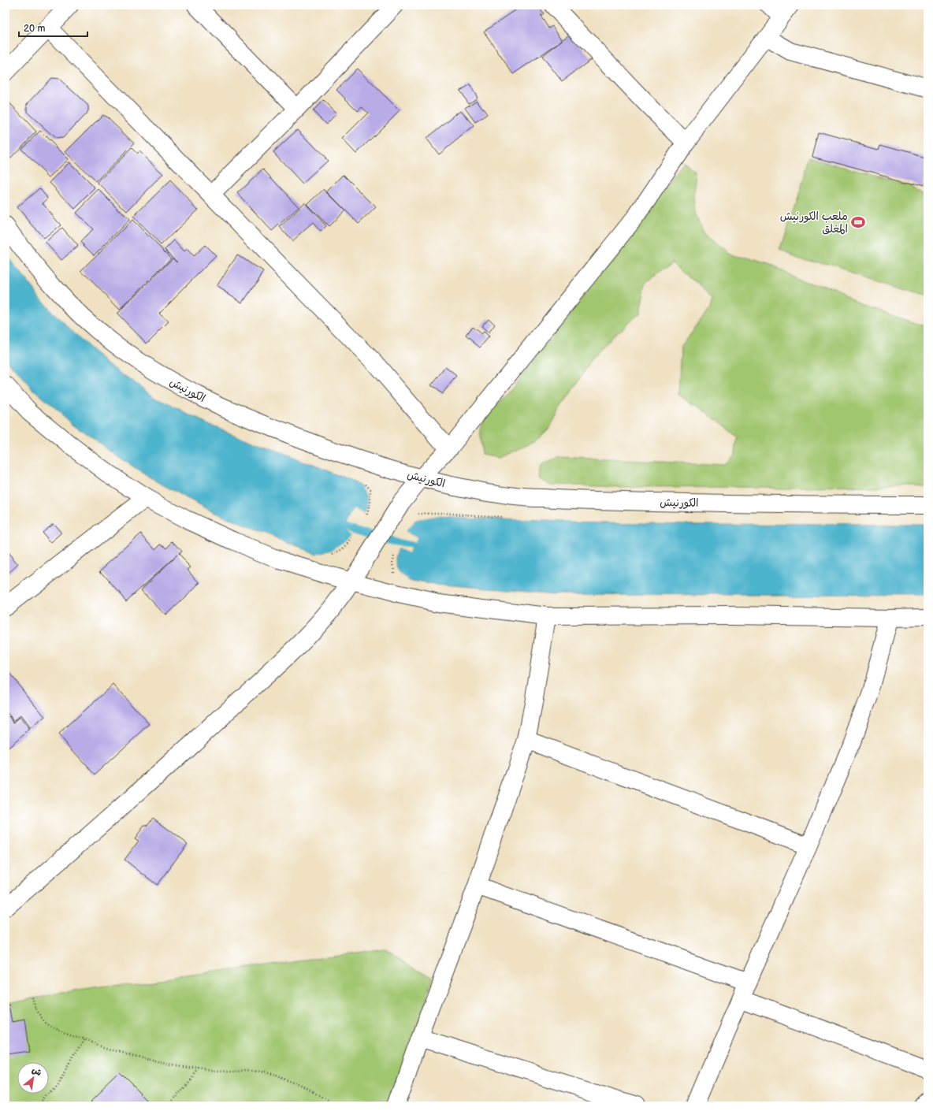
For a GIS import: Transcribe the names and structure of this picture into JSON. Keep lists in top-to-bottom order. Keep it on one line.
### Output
{"streets":{"street":["الكورنيش"]},"places":{"sports":["ملعب الكورنيش المغلق"]},"scale_bar":"20 m","north":"top right"}
